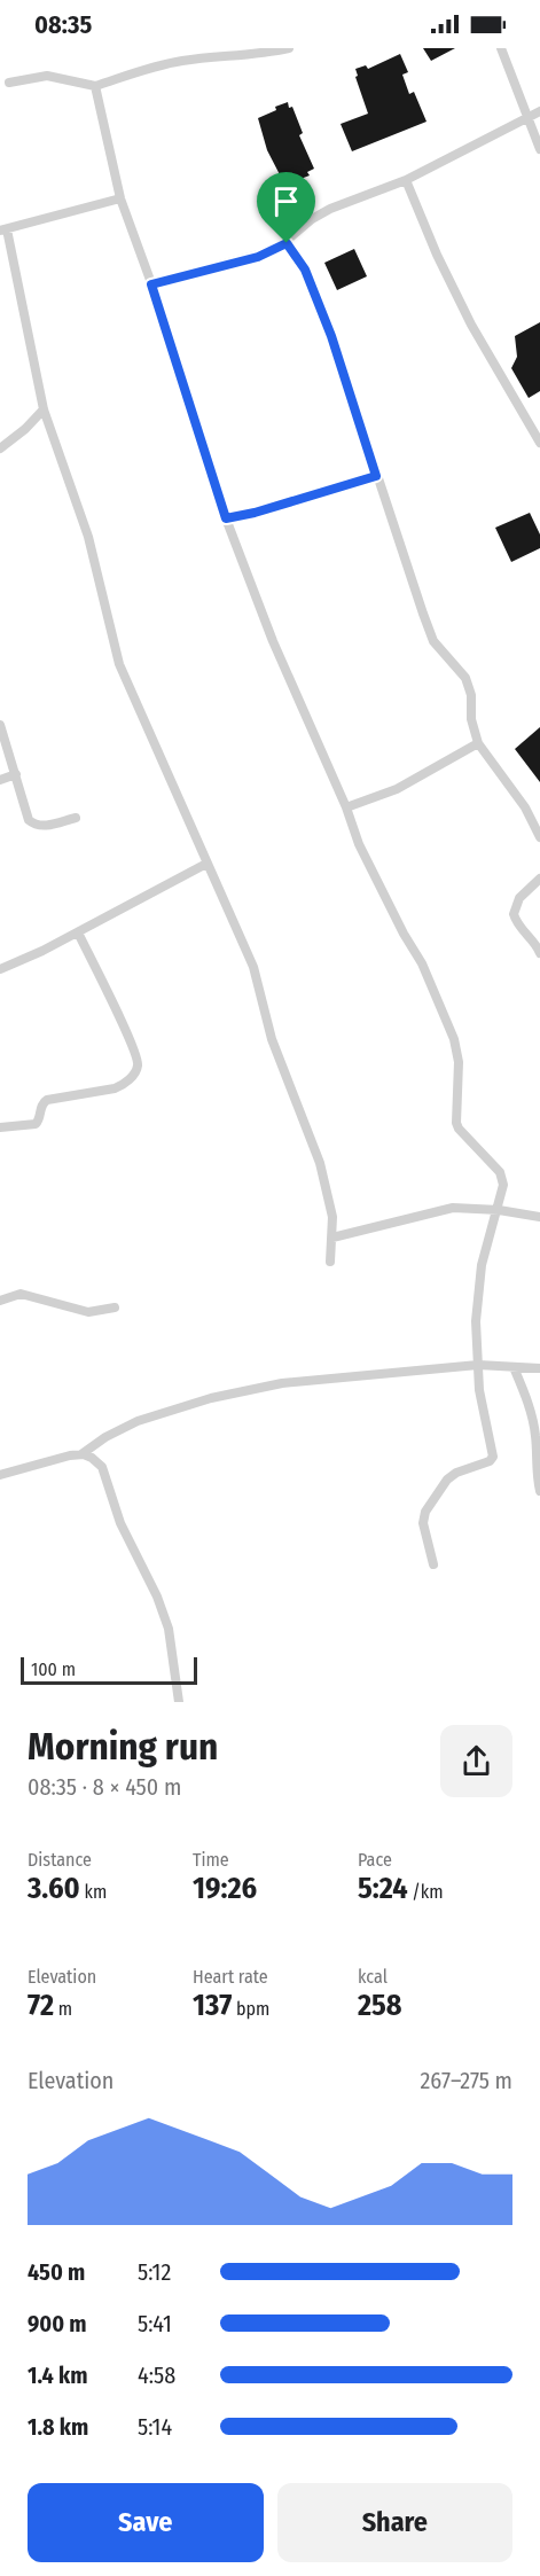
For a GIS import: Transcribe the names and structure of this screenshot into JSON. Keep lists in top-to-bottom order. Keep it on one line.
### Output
{"scale_bar":"100 m","page":{"status":"08:35","scale":"100 m","heading":["Morning run","08:35 · 8 × 450 m"],"stats":[["Distance","3.60 km"],["Time","19:26"],["Pace","5:24 /km"],["Elevation","72 m"],["Heart rate","137 bpm"],["kcal","258"]],"chart":["Elevation","267–275 m"],"list":[{"name":"450 m","note":"5:12"},{"name":"900 m","note":"5:41"},{"name":"1.4 km","note":"4:58"},{"name":"1.8 km","note":"5:14"}],"buttons":["Save","Share"]}}
